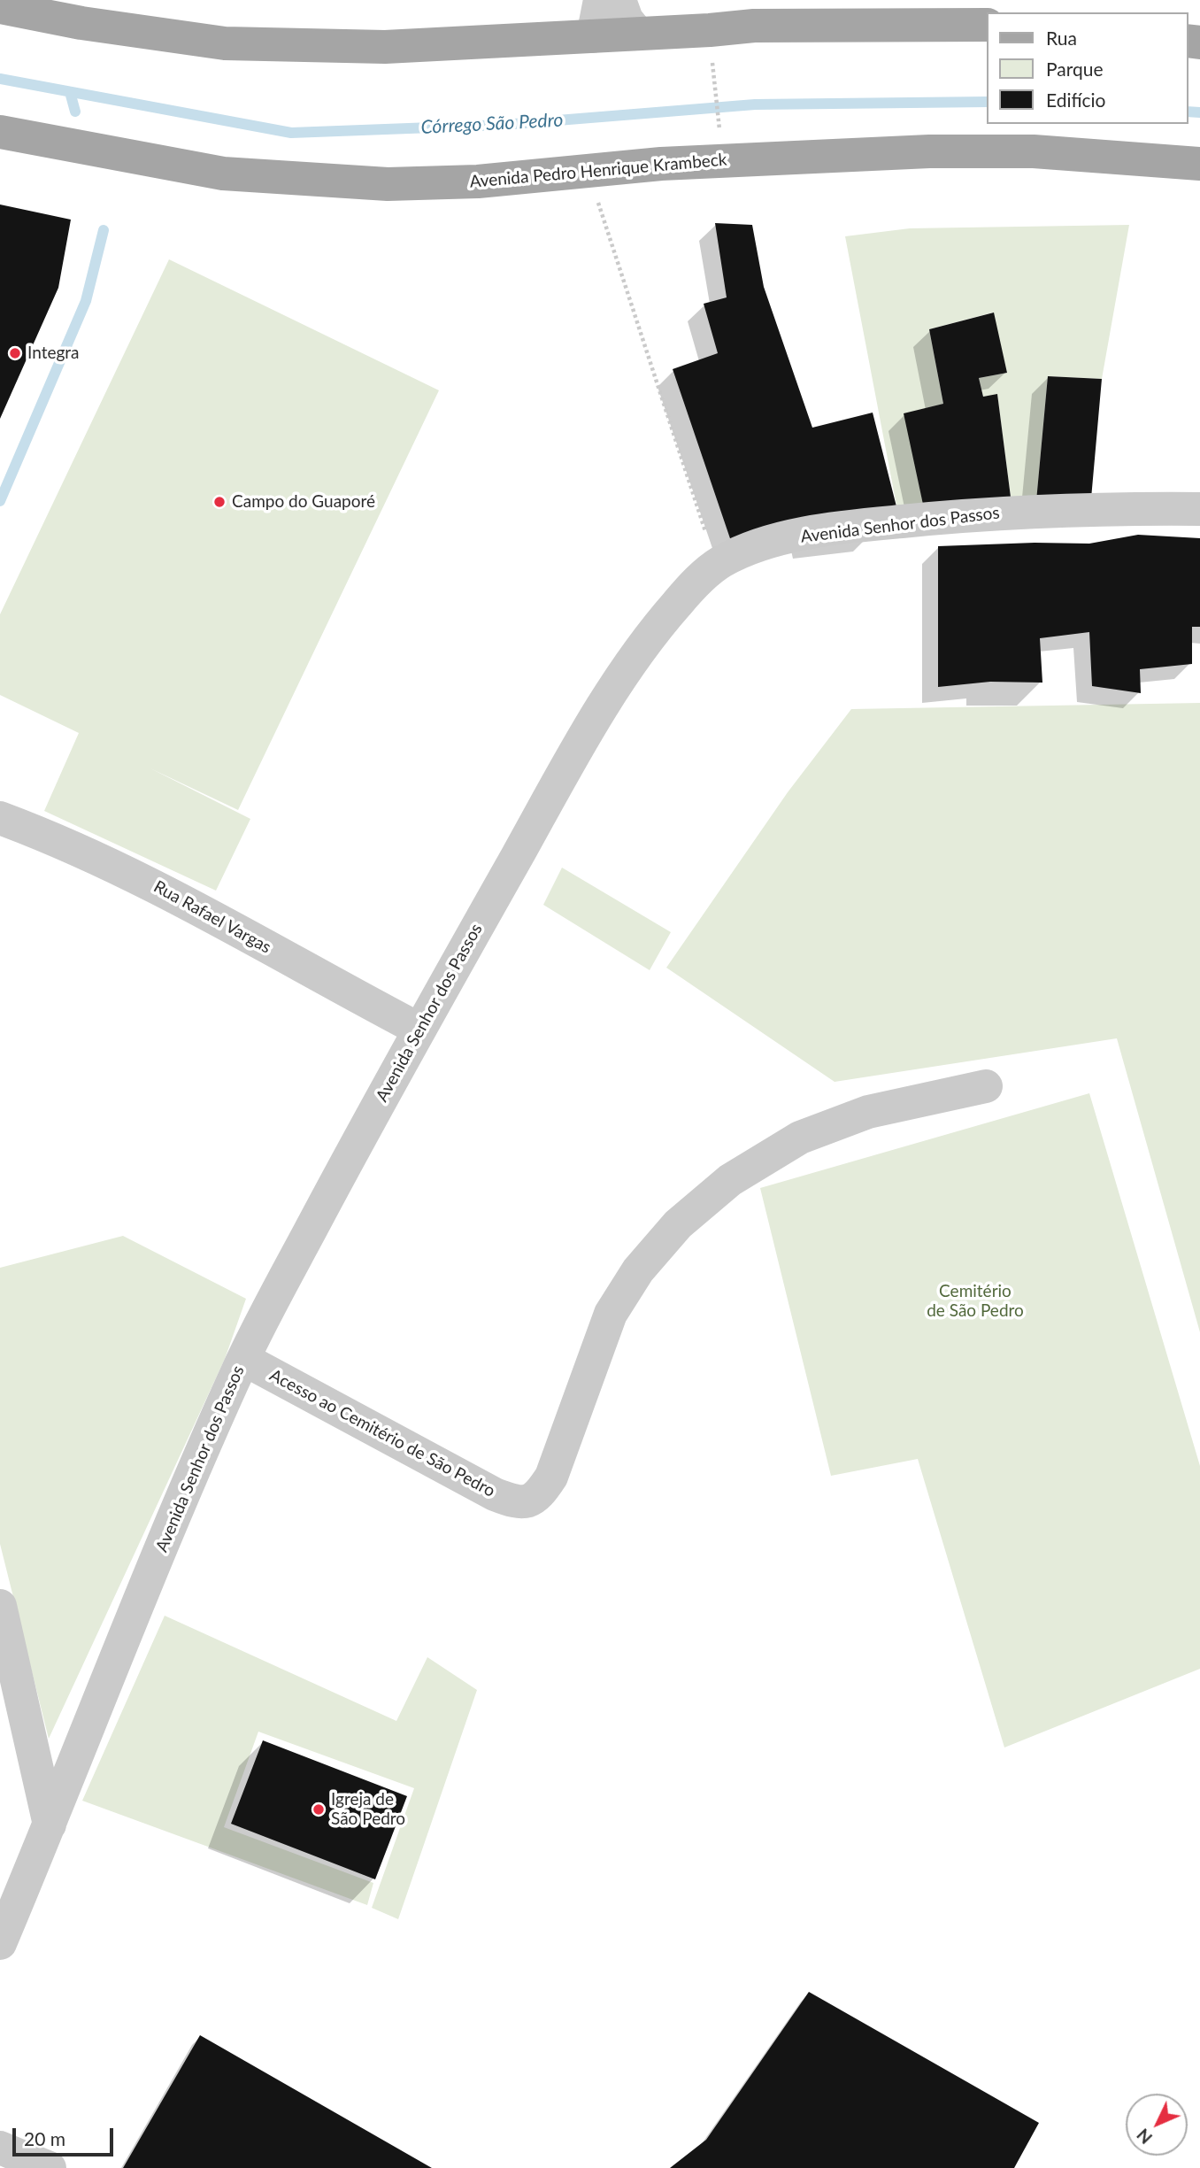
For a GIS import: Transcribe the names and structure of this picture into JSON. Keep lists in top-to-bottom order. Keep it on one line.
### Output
{"streets":{"main road":["Avenida Pedro Henrique Krambeck"],"street":["Avenida Senhor dos Passos","Rua Rafael Vargas","Acesso ao Cemitério de São Pedro"]},"crossings":[["Avenida Senhor dos Passos","Rua Rafael Vargas"],["Avenida Senhor dos Passos","Acesso ao Cemitério de São Pedro"]],"water":["Córrego São Pedro"],"parks":["Cemitério de São Pedro"],"places":["Integra","Campo do Guaporé","Igreja de São Pedro"],"legend":["Rua","Parque","Edifício"],"scale_bar":"20 m","north":"bottom left"}
